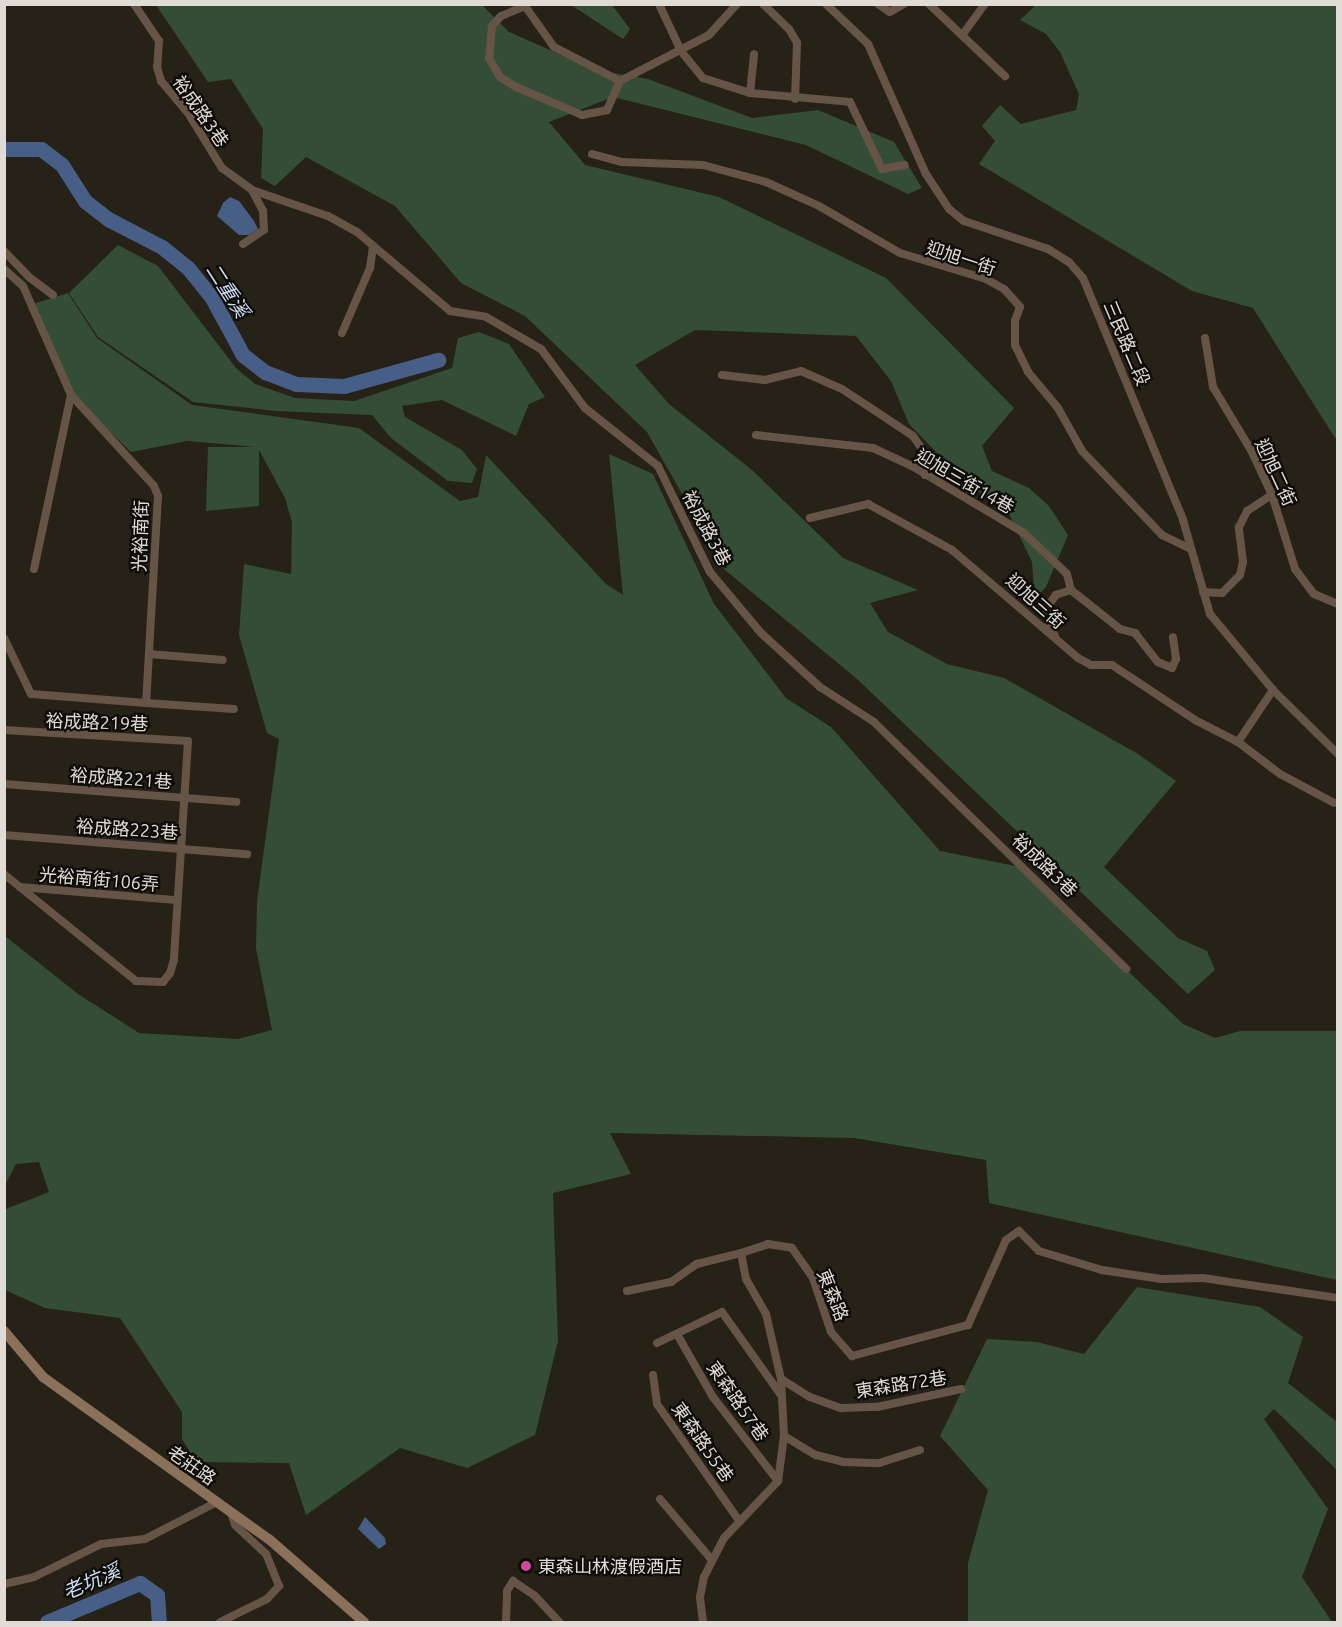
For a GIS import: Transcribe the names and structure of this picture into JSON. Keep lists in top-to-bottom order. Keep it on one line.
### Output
{"streets":{"street":["裕成路3巷","迎旭一街","三民路二段","迎旭二街","迎旭三街14巷","光裕南街","迎旭三街","裕成路219巷","裕成路221巷","裕成路223巷","光裕南街106弄","東森路","東森路72巷","東森路57巷","東森路55巷","老莊路"]},"crossings":[["迎旭一街","三民路二段"],["裕成路219巷","裕成路221巷"]],"water":["二重溪","老坑溪"],"places":["東森山林渡假酒店"]}
